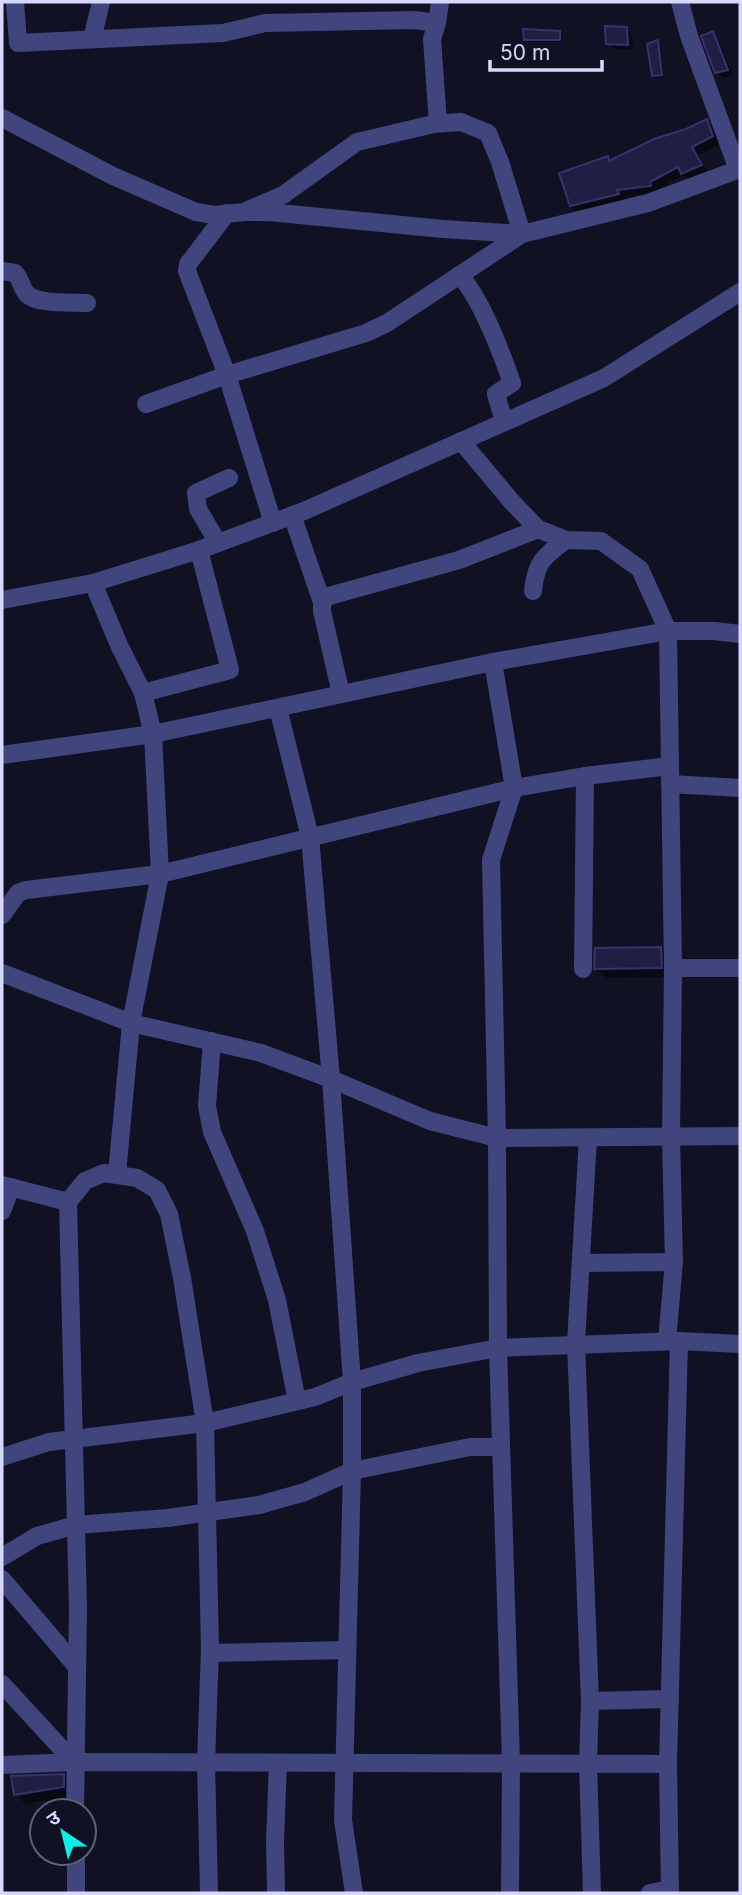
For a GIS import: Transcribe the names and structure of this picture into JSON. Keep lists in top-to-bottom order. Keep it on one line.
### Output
{"scale_bar":"50 m","north":"top left"}
